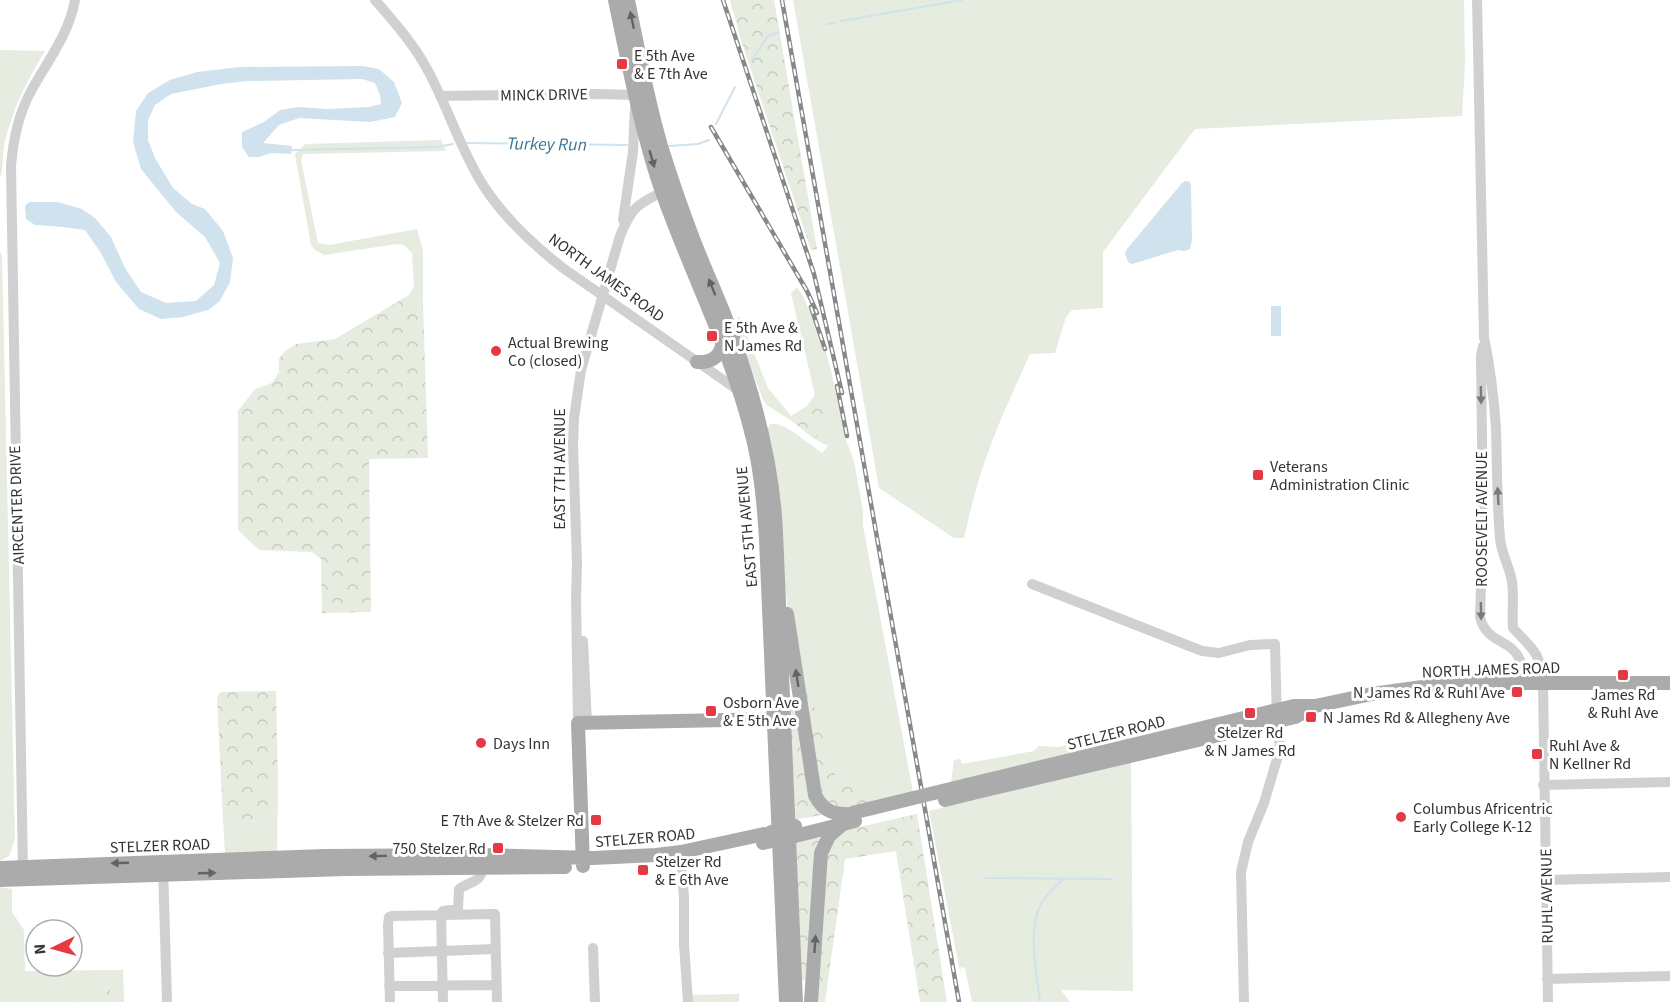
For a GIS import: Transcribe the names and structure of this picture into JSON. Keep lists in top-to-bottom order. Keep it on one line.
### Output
{"streets":{"main road":["NORTH JAMES ROAD","EAST 7TH AVENUE","EAST 5TH AVENUE","STELZER ROAD"],"street":["MINCK DRIVE","AIRCENTER DRIVE","ROOSEVELT AVENUE","RUHL AVENUE"]},"crossings":[["MINCK DRIVE","NORTH JAMES ROAD"],["MINCK DRIVE","EAST 7TH AVENUE"],["MINCK DRIVE","EAST 5TH AVENUE"],["NORTH JAMES ROAD","EAST 7TH AVENUE"],["NORTH JAMES ROAD","ROOSEVELT AVENUE"],["NORTH JAMES ROAD","EAST 5TH AVENUE"],["NORTH JAMES ROAD","STELZER ROAD"],["NORTH JAMES ROAD","RUHL AVENUE"],["EAST 7TH AVENUE","EAST 5TH AVENUE"],["EAST 7TH AVENUE","STELZER ROAD"],["AIRCENTER DRIVE","STELZER ROAD"],["ROOSEVELT AVENUE","RUHL AVENUE"]],"water":["Turkey Run"],"places":{"transit":["E 5th Ave & E 7th Ave","E 5th Ave & N James Rd","Veterans Administration Clinic","James Rd & Ruhl Ave","N James Rd & Ruhl Ave","Osborn Ave & E 5th Ave","Stelzer Rd & N James Rd","N James Rd & Allegheny Ave","Ruhl Ave & N Kellner Rd","E 7th Ave & Stelzer Rd","750 Stelzer Rd","Stelzer Rd & E 6th Ave"],"other":["Actual Brewing Co (closed)","Days Inn","Columbus Africentric Early College K-12"]},"north":"left"}
